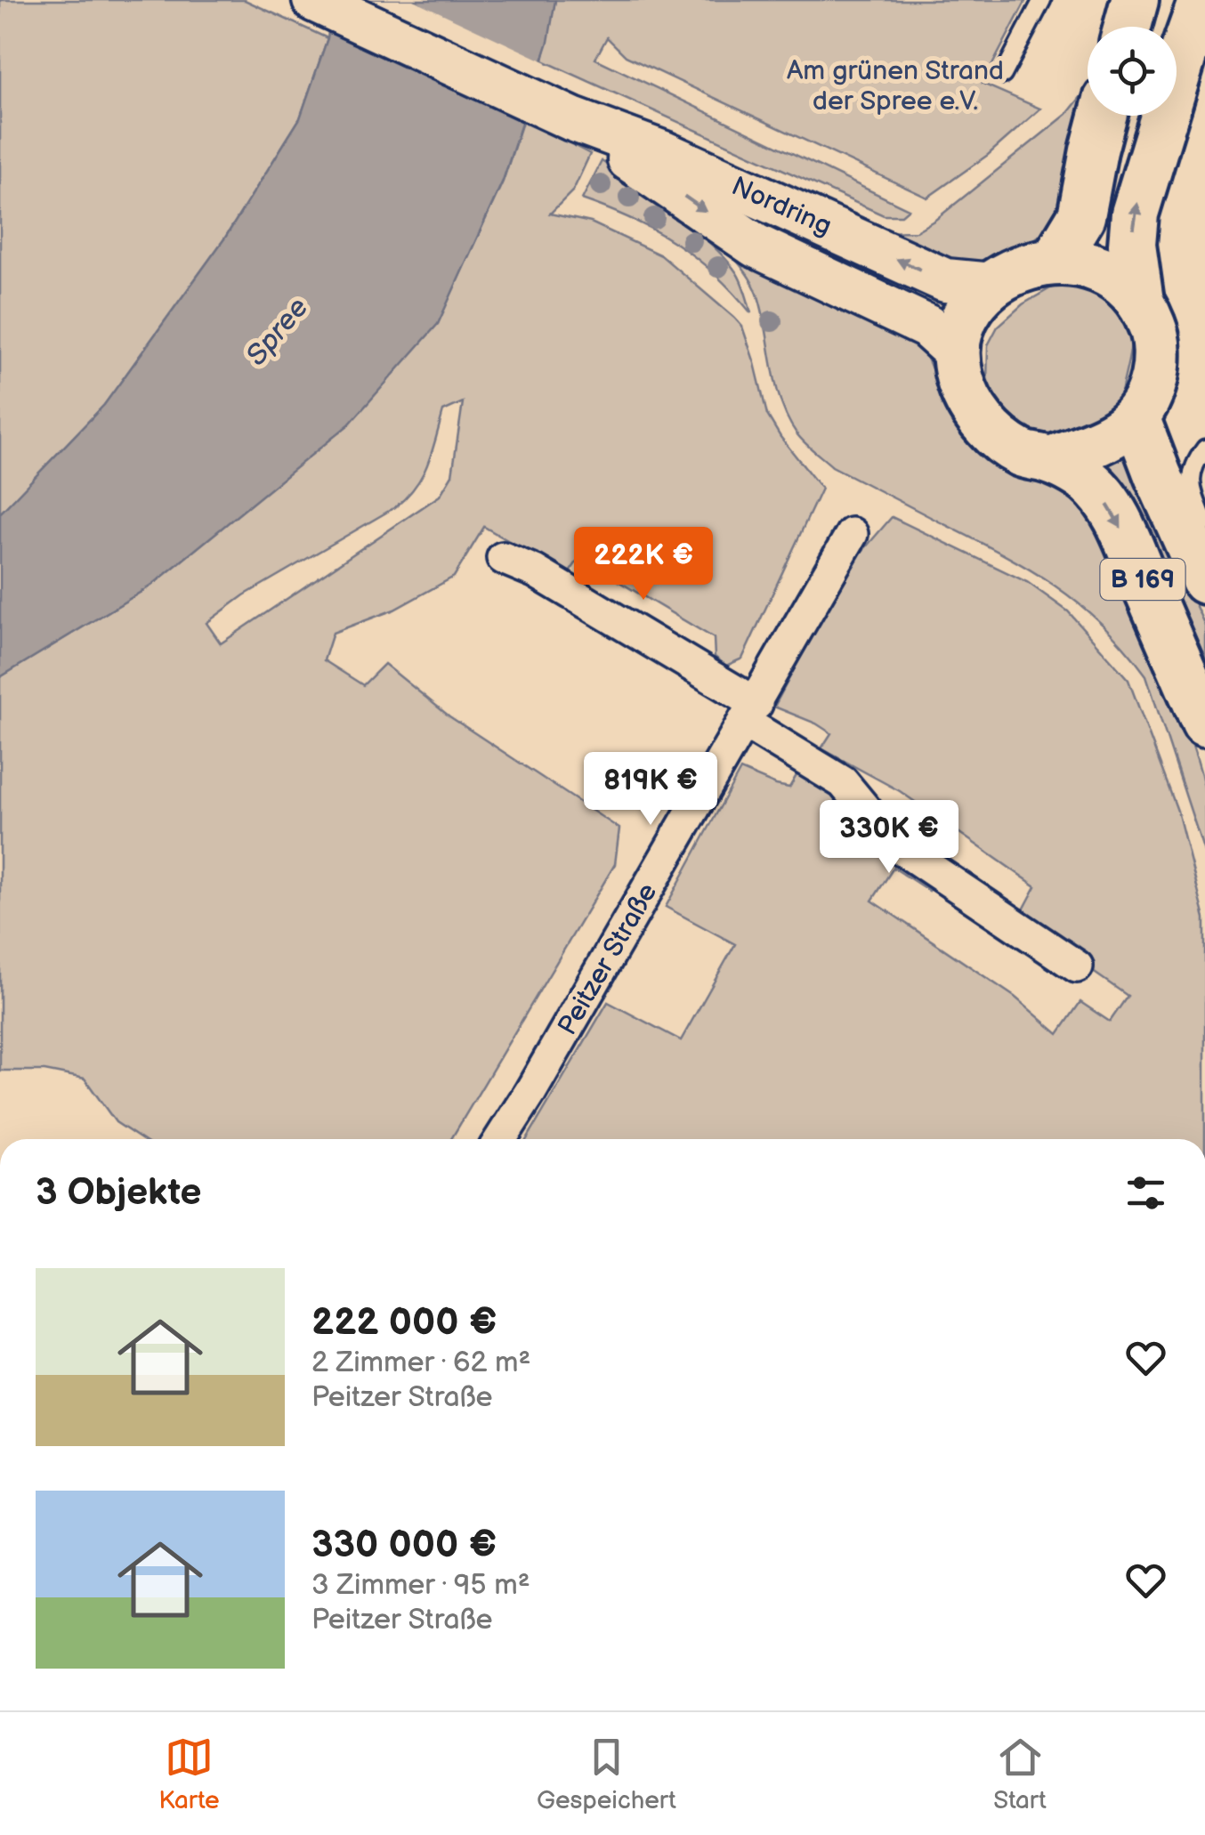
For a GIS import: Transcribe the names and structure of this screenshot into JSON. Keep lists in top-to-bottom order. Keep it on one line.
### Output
{"streets":{"main road":["Nordring","B 169"],"street":["Peitzer Straße"]},"crossings":[["Nordring","B 169"]],"water":["Spree"],"parks":["Am grünen Strand der Spree e.V."],"page":{"price":["222K €","819K €","330K €"],"heading":"3 Objekte","list":[{"name":"222 000 €","note":"2 Zimmer · 62 m² · Peitzer Straße"},{"name":"330 000 €","note":"3 Zimmer · 95 m² · Peitzer Straße"}],"tabs":["Karte","Gespeichert","Start"]}}
